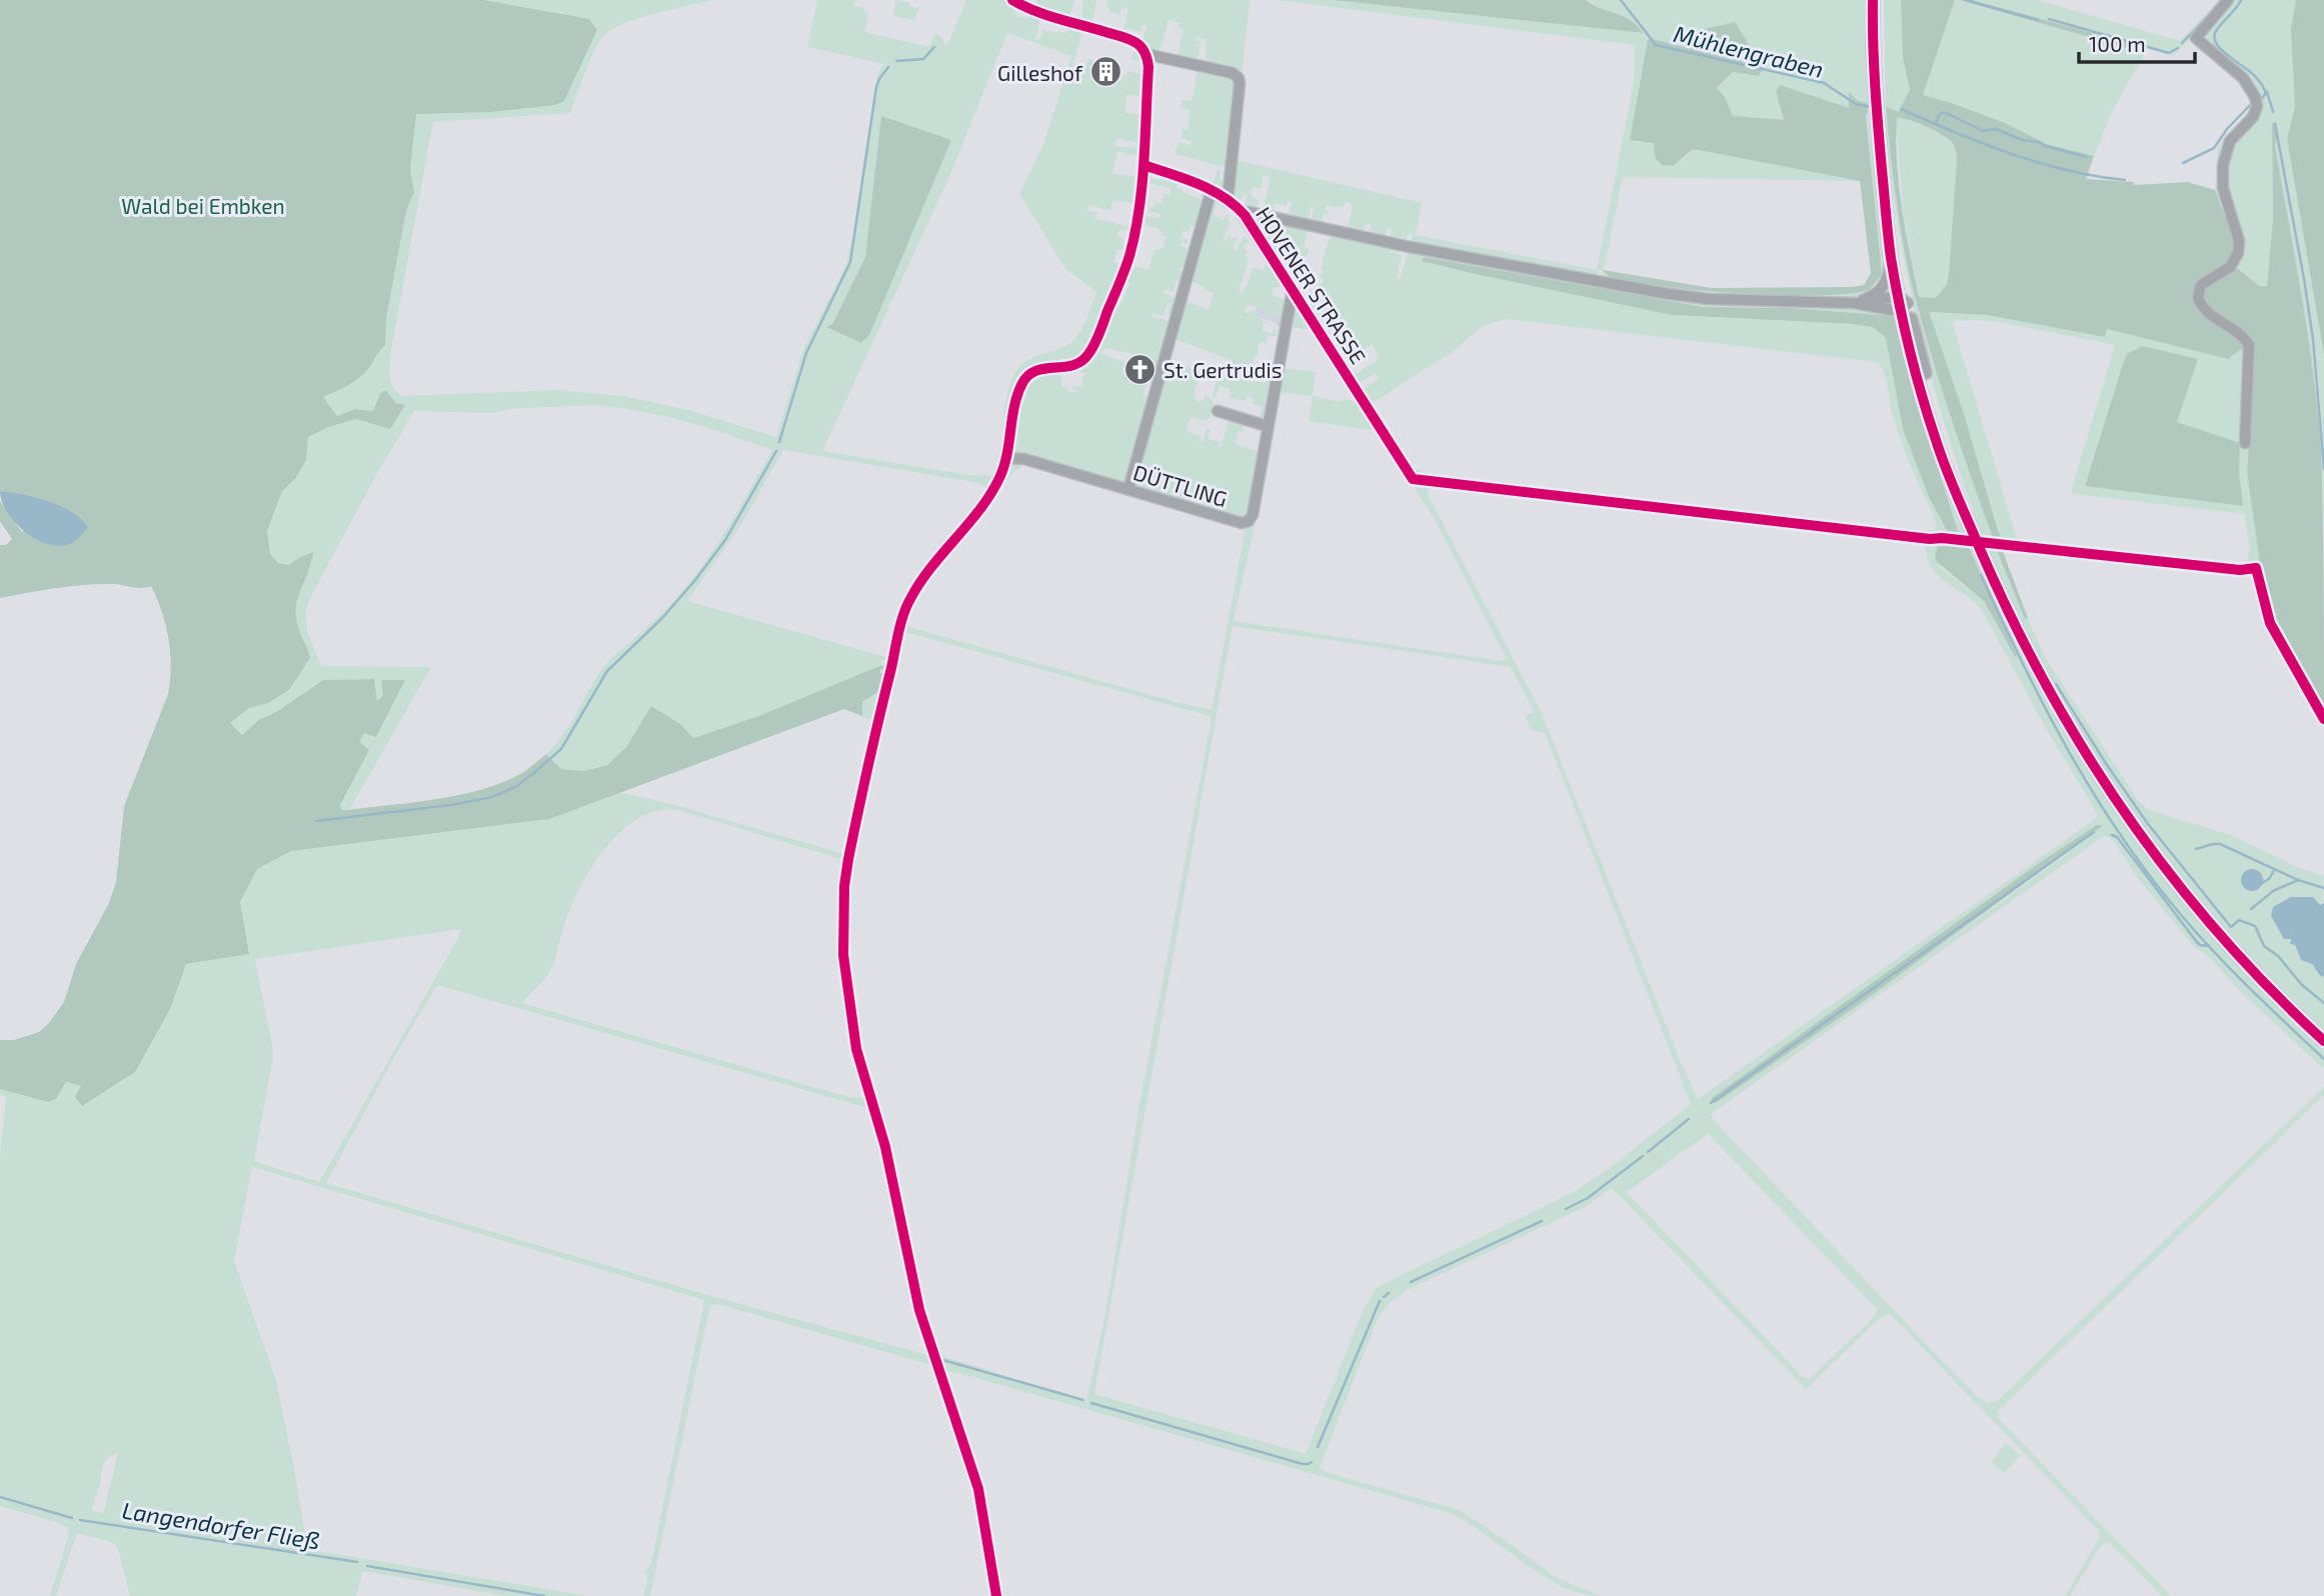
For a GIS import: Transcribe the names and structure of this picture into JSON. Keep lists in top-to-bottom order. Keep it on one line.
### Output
{"streets":{"street":["HOVENER STRASSE","DÜTTLING"]},"crossings":[["HOVENER STRASSE","DÜTTLING"]],"water":["Mühlengraben","Langendorfer Fließ"],"parks":["Wald bei Embken"],"places":{"building":["Gilleshof"],"church":["St. Gertrudis"]},"scale_bar":"100 m"}
